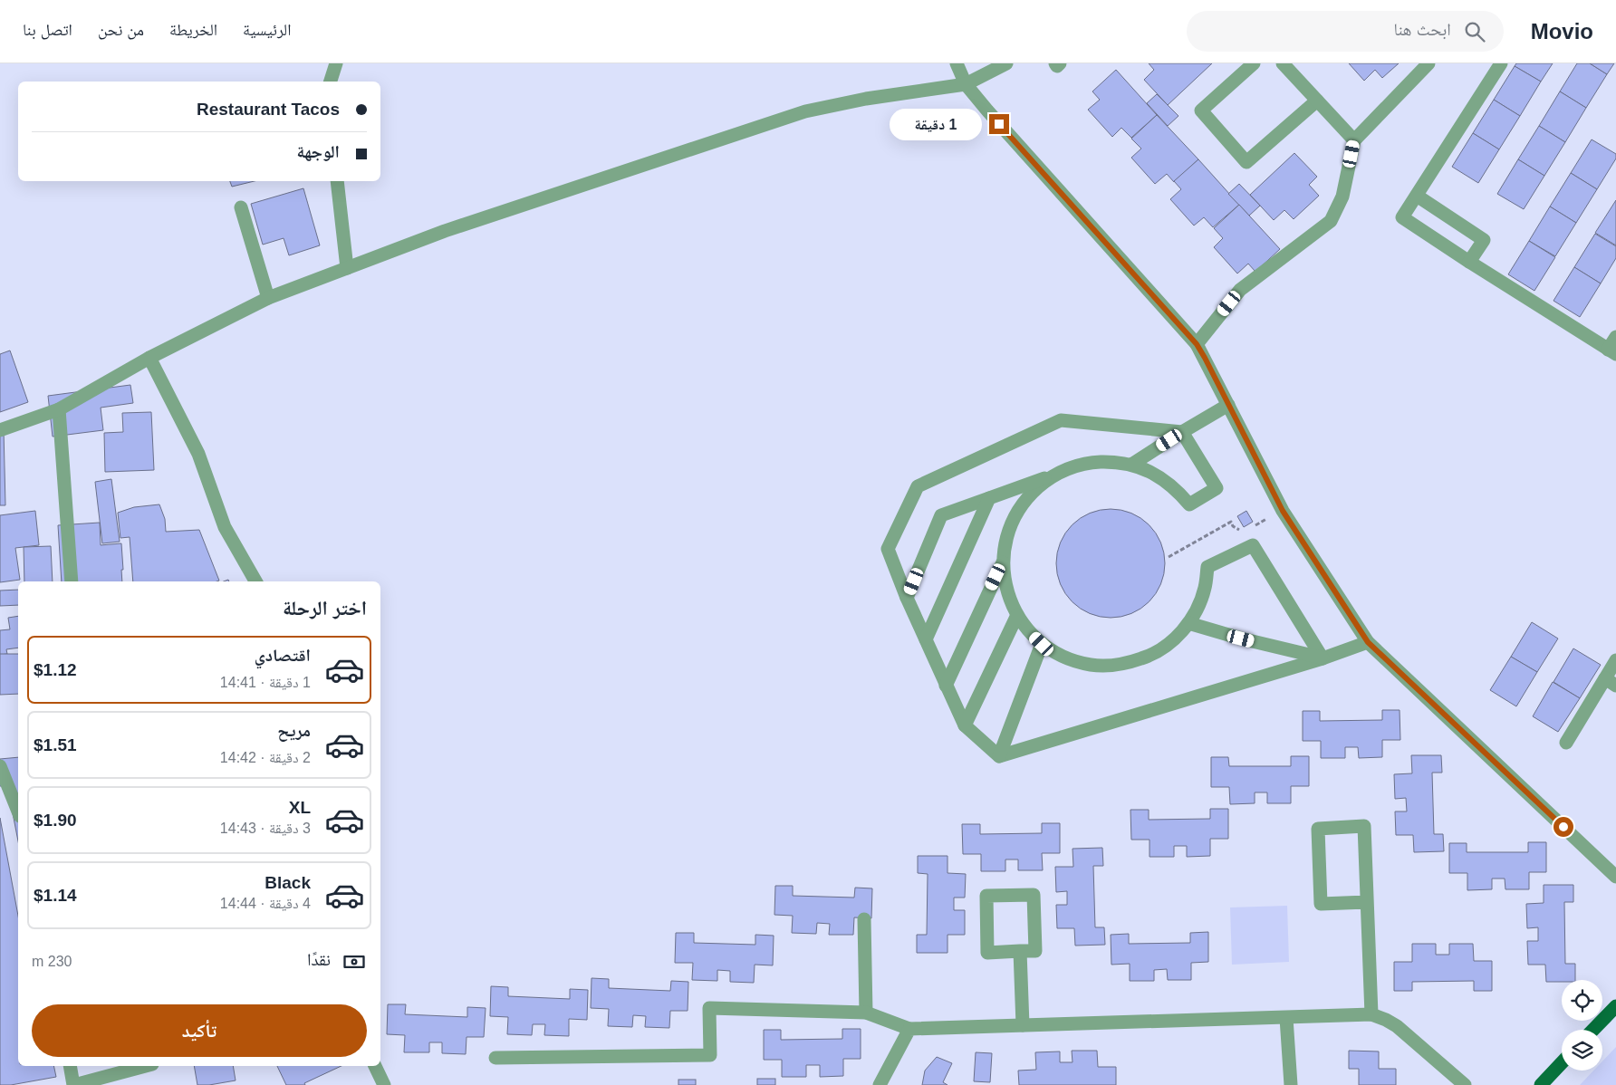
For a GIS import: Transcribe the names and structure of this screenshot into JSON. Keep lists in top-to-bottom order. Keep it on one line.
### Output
{"page":{"header":"Movio","search":"ابحث هنا","nav":["الرئيسية","الخريطة","من نحن","اتصل بنا"],"banner":["Restaurant Tacos","الوجهة"],"bubble":"1 دقيقة","heading":"اختر الرحلة","list":[{"name":"اقتصادي","note":"1 دقيقة · 14:41","value":"$1.12"},{"name":"مريح","note":"2 دقيقة · 14:42","value":"$1.51"},{"name":"XL","note":"3 دقيقة · 14:43","value":"$1.90"},{"name":"Black","note":"4 دقيقة · 14:44","value":"$1.14"}],"pay":["نقدًا","230 m"],"buttons":"تأكيد"}}
